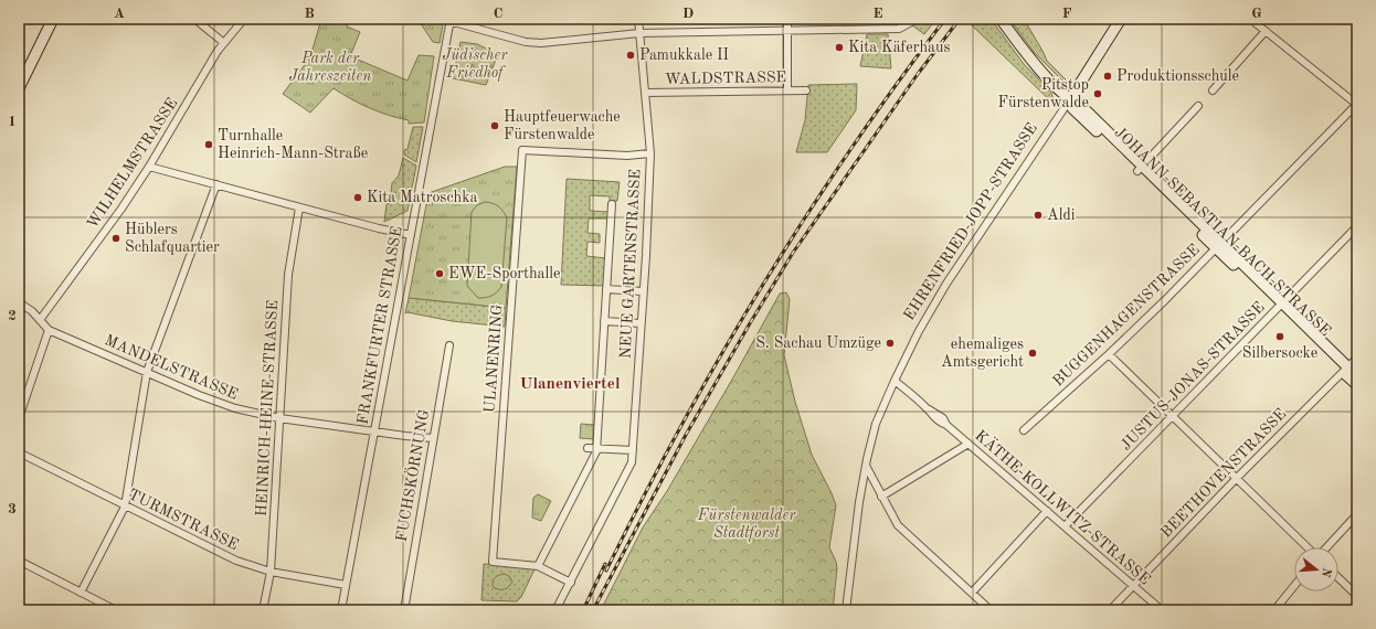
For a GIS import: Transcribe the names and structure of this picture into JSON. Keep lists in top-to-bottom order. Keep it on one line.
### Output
{"streets":{"street":["WALDSTRASSE","WILHELMSTRASSE","EHRENFRIED-JOPP-STRASSE","JOHANN-SEBASTIAN-BACH-STRASSE","NEUE GARTENSTRASSE","BUGGENHAGENSTRASSE","FRANKFURTER STRASSE","ULANENRING","MANDELSTRASSE","JUSTUS-JONAS-STRASSE","HEINRICH-HEINE-STRASSE","BEETHOVENSTRASSE","FUCHSKÖRNUNG","KÄTHE-KOLLWITZ-STRASSE","TURMSTRASSE"]},"crossings":[["WALDSTRASSE","NEUE GARTENSTRASSE"],["WILHELMSTRASSE","MANDELSTRASSE"],["EHRENFRIED-JOPP-STRASSE","JOHANN-SEBASTIAN-BACH-STRASSE"],["EHRENFRIED-JOPP-STRASSE","KÄTHE-KOLLWITZ-STRASSE"],["JOHANN-SEBASTIAN-BACH-STRASSE","BUGGENHAGENSTRASSE"],["JOHANN-SEBASTIAN-BACH-STRASSE","JUSTUS-JONAS-STRASSE"],["JOHANN-SEBASTIAN-BACH-STRASSE","BEETHOVENSTRASSE"],["NEUE GARTENSTRASSE","ULANENRING"],["FRANKFURTER STRASSE","MANDELSTRASSE"],["FRANKFURTER STRASSE","TURMSTRASSE"],["MANDELSTRASSE","HEINRICH-HEINE-STRASSE"],["MANDELSTRASSE","FUCHSKÖRNUNG"],["JUSTUS-JONAS-STRASSE","KÄTHE-KOLLWITZ-STRASSE"],["HEINRICH-HEINE-STRASSE","TURMSTRASSE"],["BEETHOVENSTRASSE","KÄTHE-KOLLWITZ-STRASSE"]],"districts":["Ulanenviertel"],"parks":["Jüdischer Friedhof","Park der Jahreszeiten","Fürstenwalder Stadtforst"],"places":["Kita Käferhaus","Pamukkale II","Produktionsschule","Pitstop Fürstenwalde","Hauptfeuerwache Fürstenwalde","Turnhalle Heinrich-Mann-Straße","Kita Matroschka","Aldi","Hüblers Schlafquartier","EWE-Sporthalle","Silbersocke","S. Sachau Umzüge","ehemaliges Amtsgericht"],"north":"right","grid":{"columns":["A","B","C","D","E","F","G"],"rows":["1","2","3"]}}
